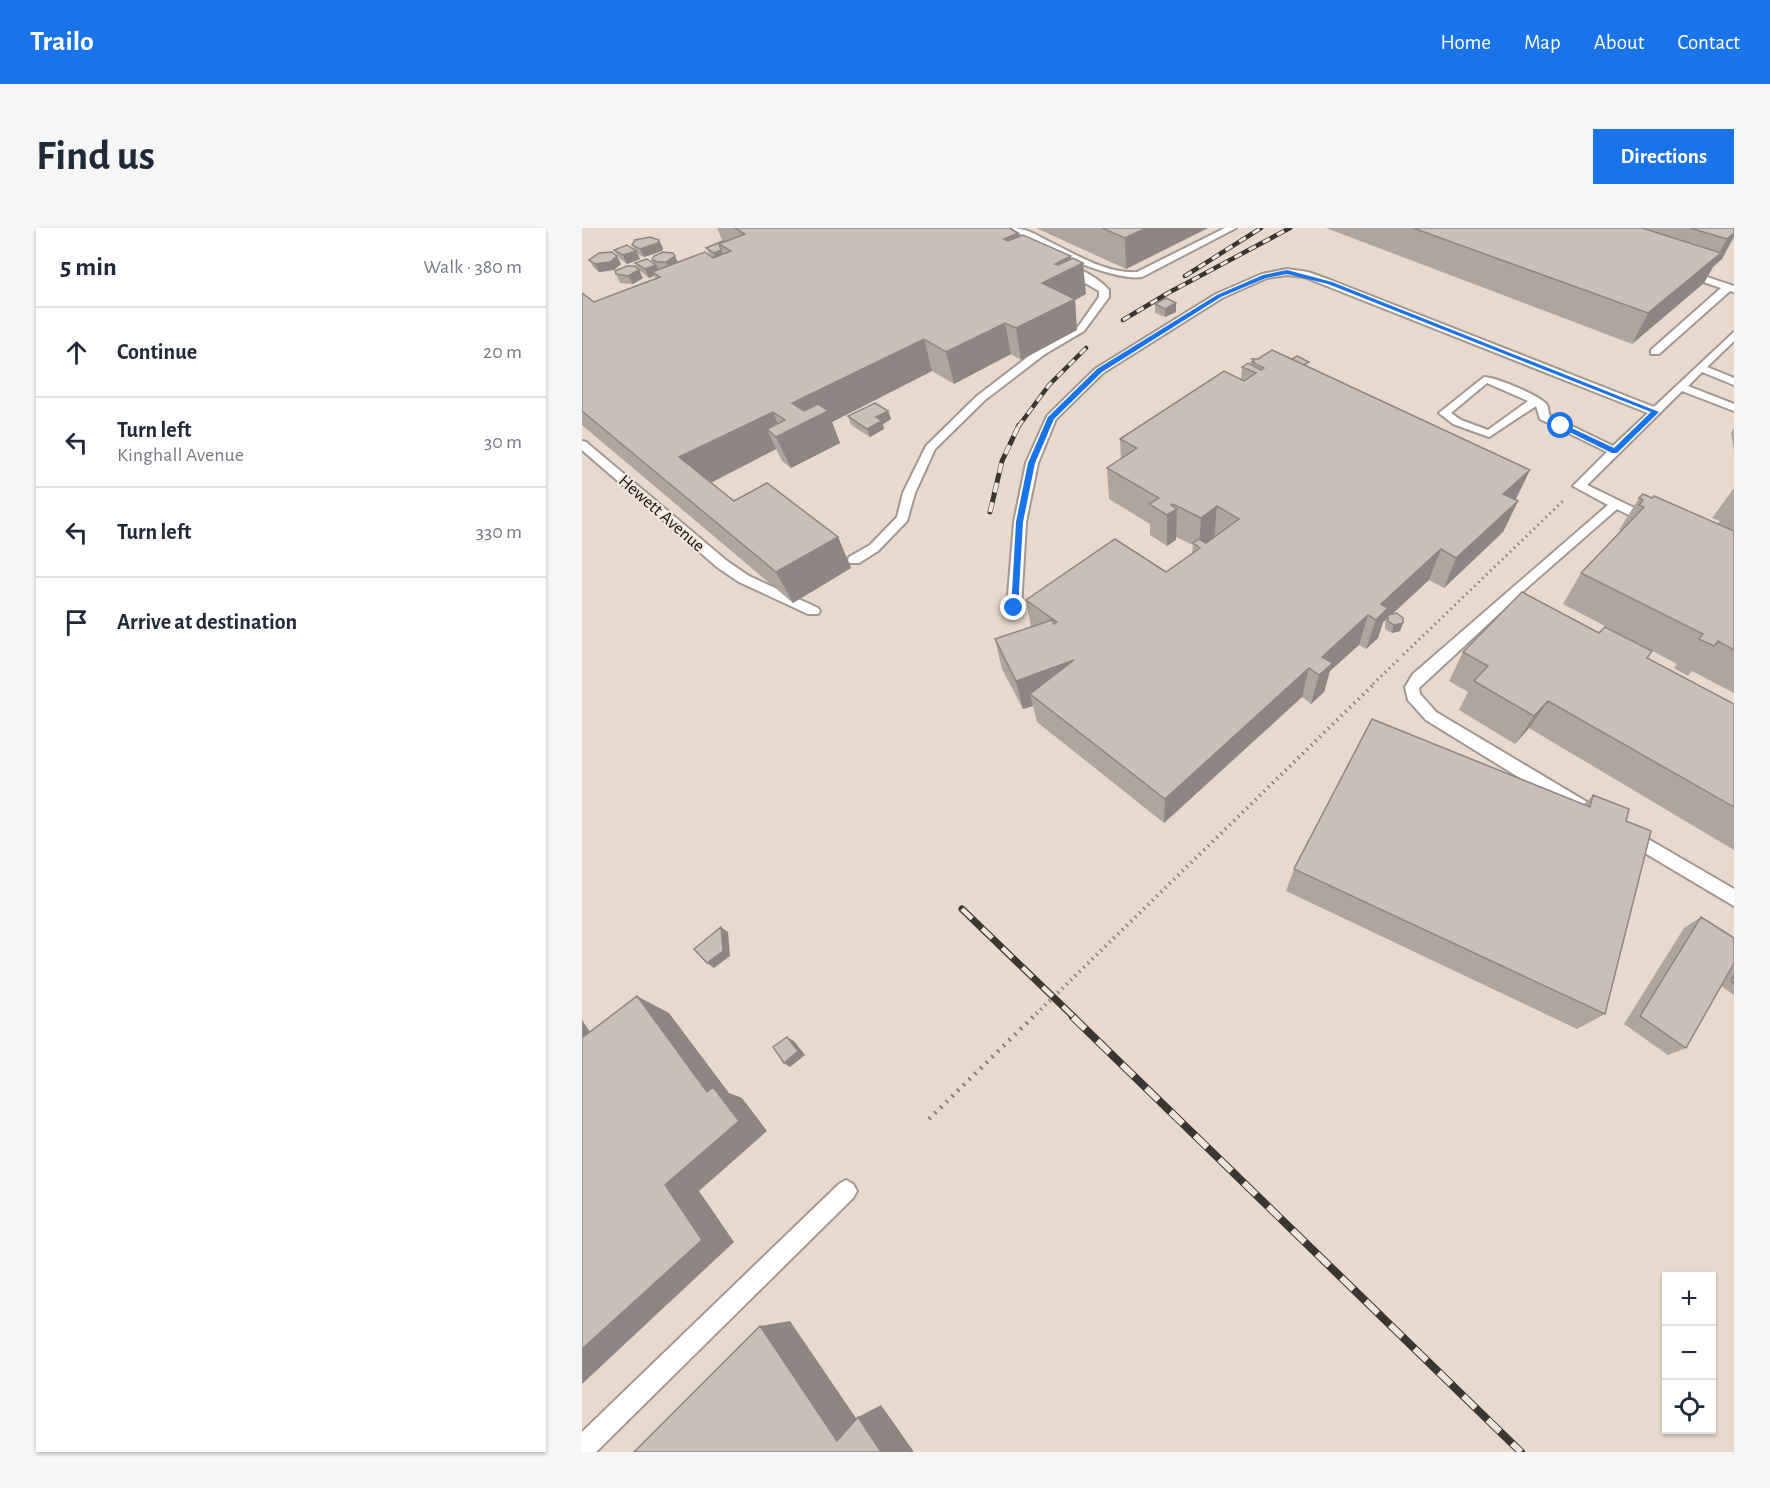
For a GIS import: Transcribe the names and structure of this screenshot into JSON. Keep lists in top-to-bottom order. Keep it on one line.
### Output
{"streets":{"lane":["Hewett Avenue"]},"page":{"header":"Trailo","nav":["Home","Map","About","Contact"],"buttons":"Directions","title":"Find us","heading":["5 min","Walk · 380 m"],"list":[["Continue","20 m"],["Turn left","Kinghall Avenue","30 m"],["Turn left","330 m"],"Arrive at destination"],"map_buttons":["+","−"]}}
